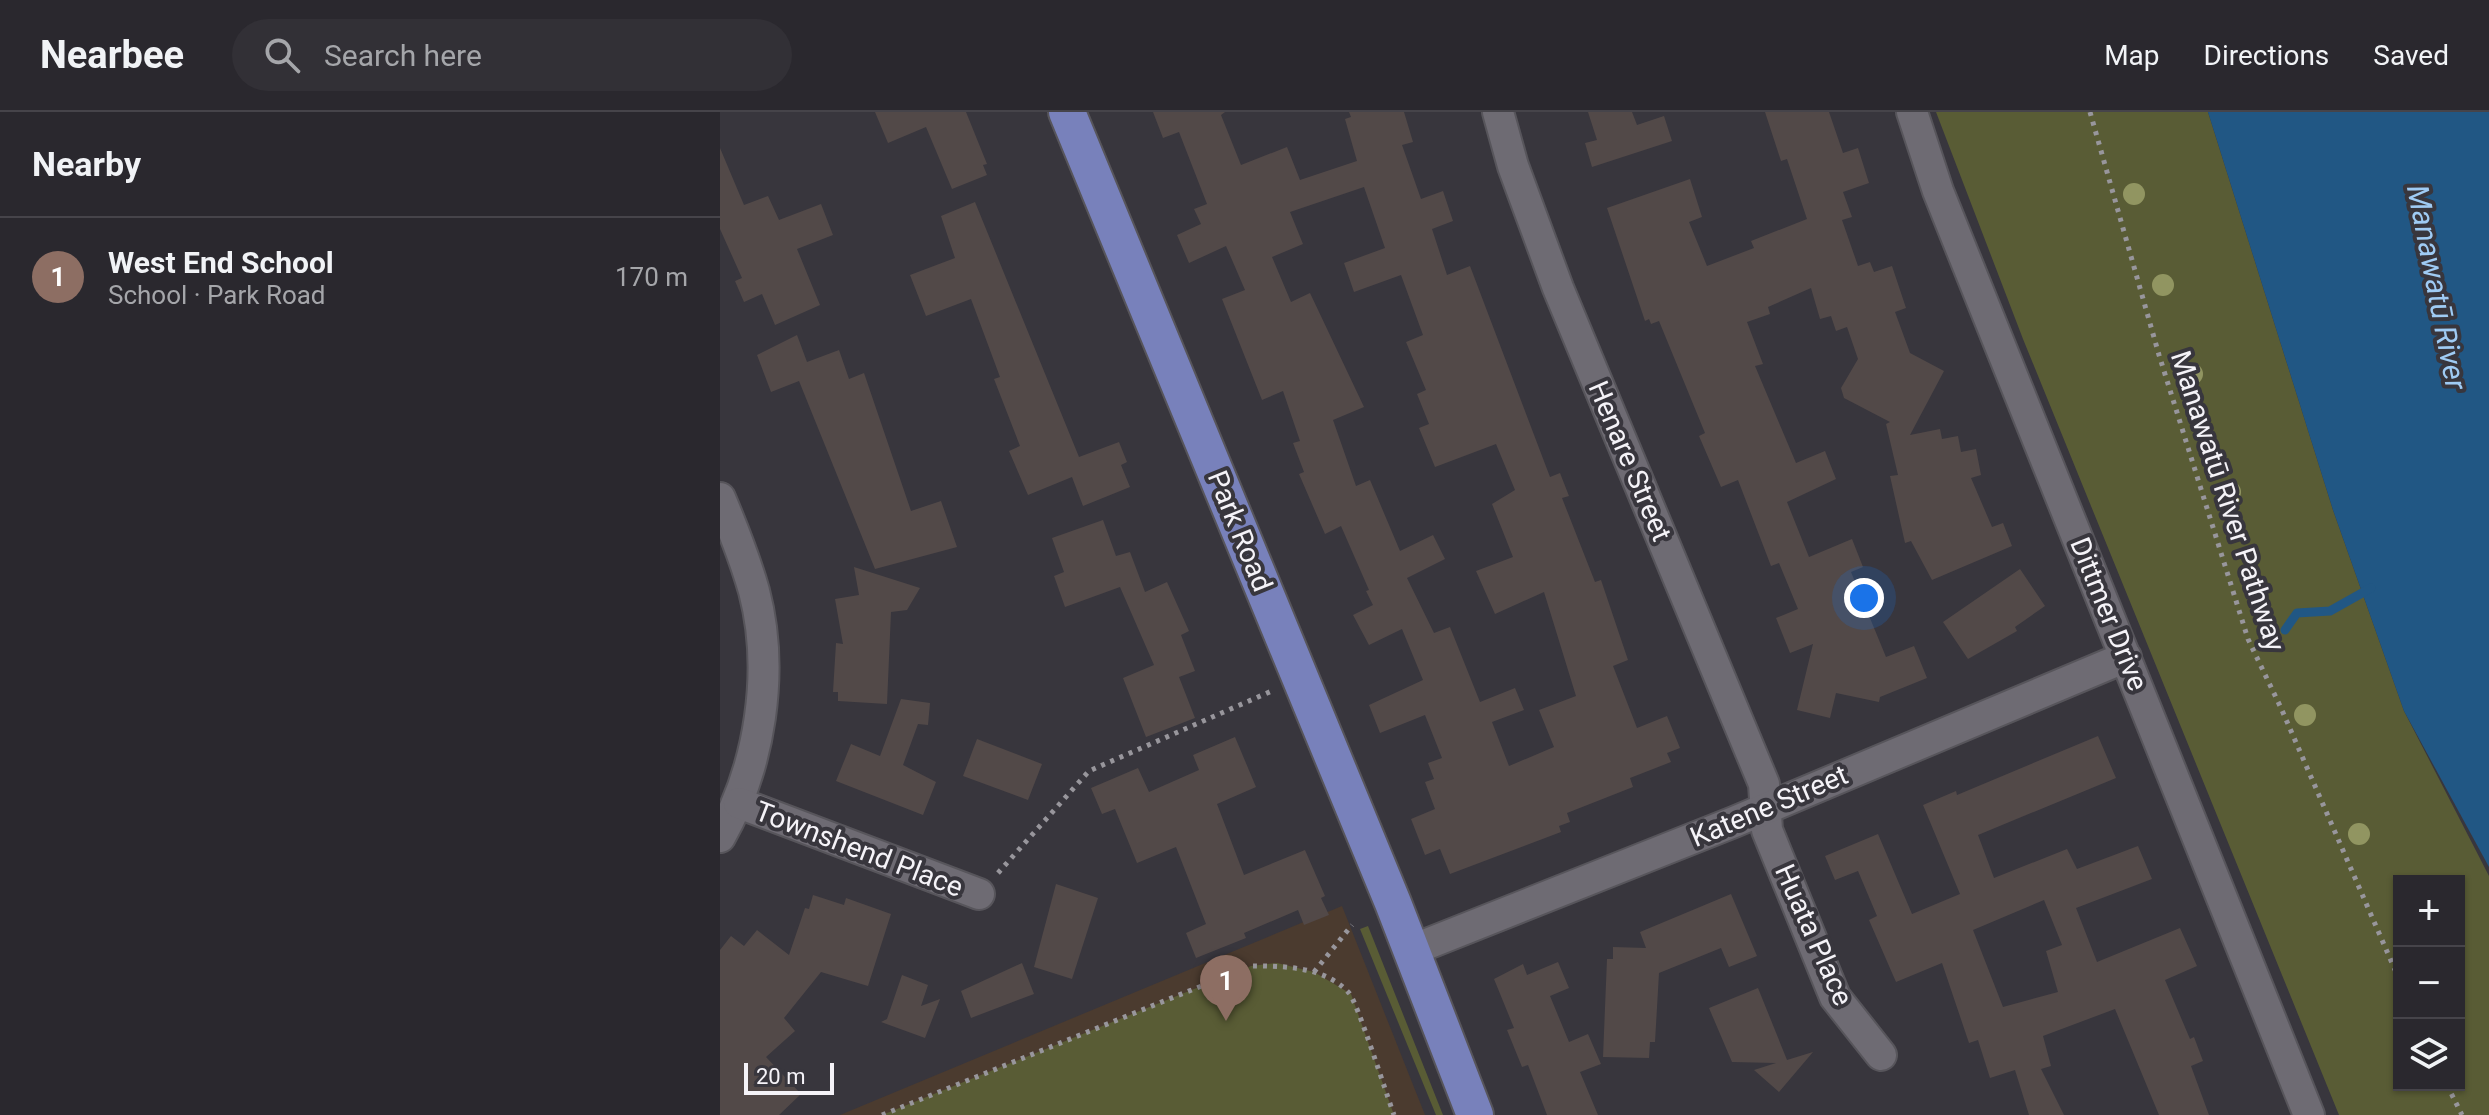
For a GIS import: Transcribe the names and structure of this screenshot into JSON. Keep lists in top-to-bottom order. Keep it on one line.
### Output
{"streets":{"main road":["Park Road"],"street":["Henare Street","Dittmer Drive","Katene Street","Townshend Place","Huata Place"],"path":["Manawatū River Pathway"]},"crossings":[["Henare Street","Katene Street"],["Henare Street","Huata Place"],["Park Road","Katene Street"],["Dittmer Drive","Katene Street"],["Katene Street","Huata Place"]],"water":["Manawatū River"],"scale_bar":"20 m","page":{"header":"Nearbee","search":"Search here","nav":["Map","Directions","Saved"],"heading":"Nearby","list":[{"mark":"1","name":"West End School","note":"School · Park Road","value":"170 m"}],"map_buttons":["+","−"],"pins":"1","scale":"20 m"}}
